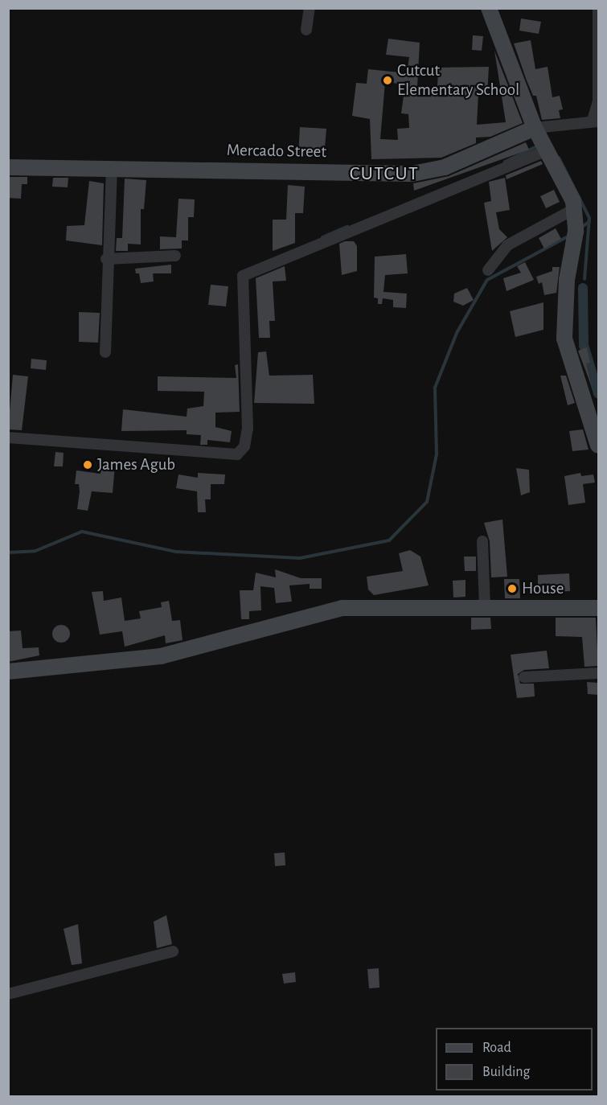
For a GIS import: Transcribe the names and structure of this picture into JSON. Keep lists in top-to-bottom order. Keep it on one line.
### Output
{"streets":{"street":["Mercado Street"]},"districts":["CUTCUT"],"places":["Cutcut Elementary School","James Agub","House"],"legend":["Road","Building"]}
